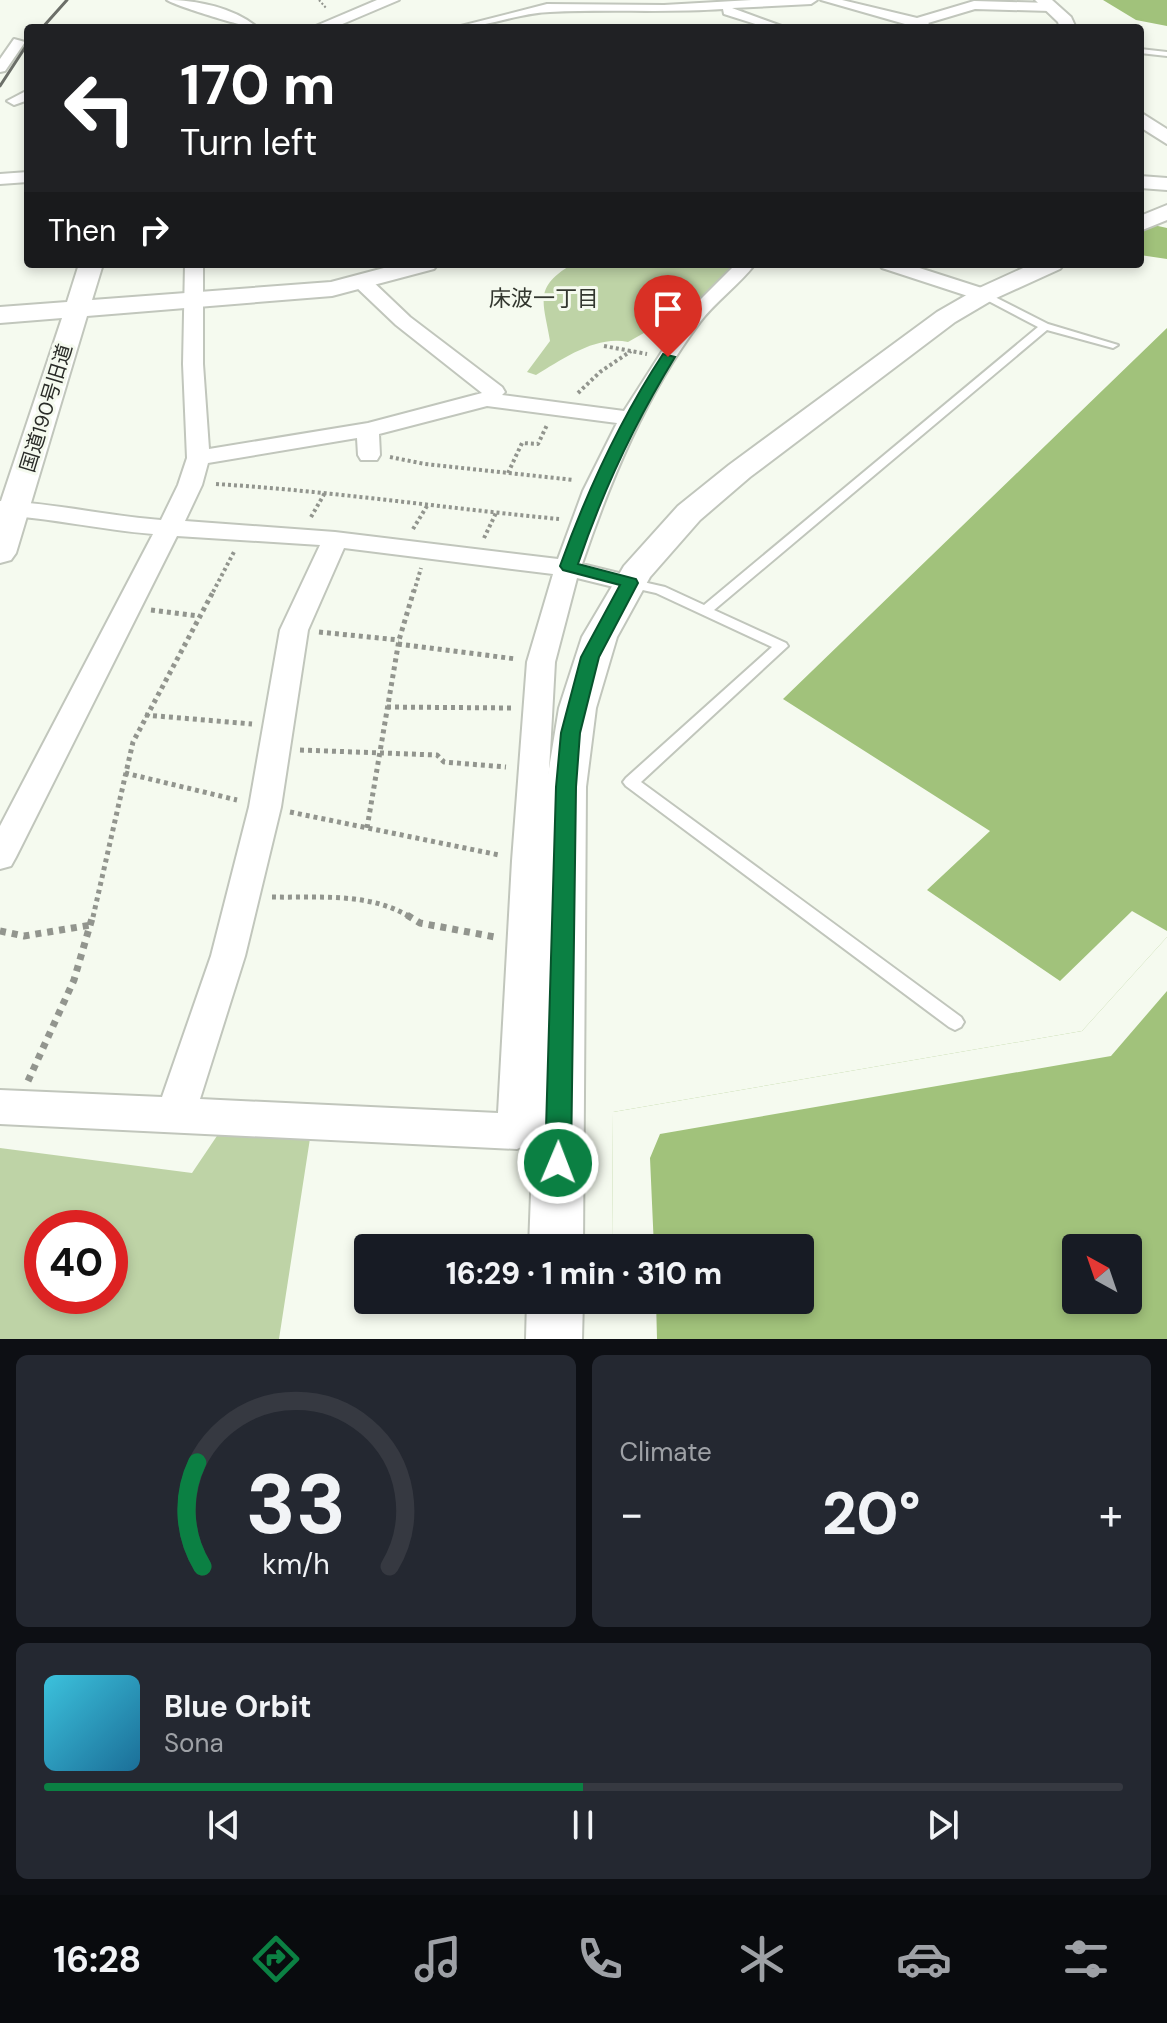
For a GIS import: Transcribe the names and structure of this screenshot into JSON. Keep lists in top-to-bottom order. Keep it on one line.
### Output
{"streets":{"street":["国道190号旧道"]},"districts":["床波一丁目"],"north":"top left","page":{"turn":["170 m","Turn left"],"then":"Then","limit":"40","trip":"16:29 · 1 min · 310 m","tile":"Climate","heat":["−","20°","+"],"song":["Blue Orbit","Sona"],"tabs":"16:28","gauge":["33","km/h"]}}
